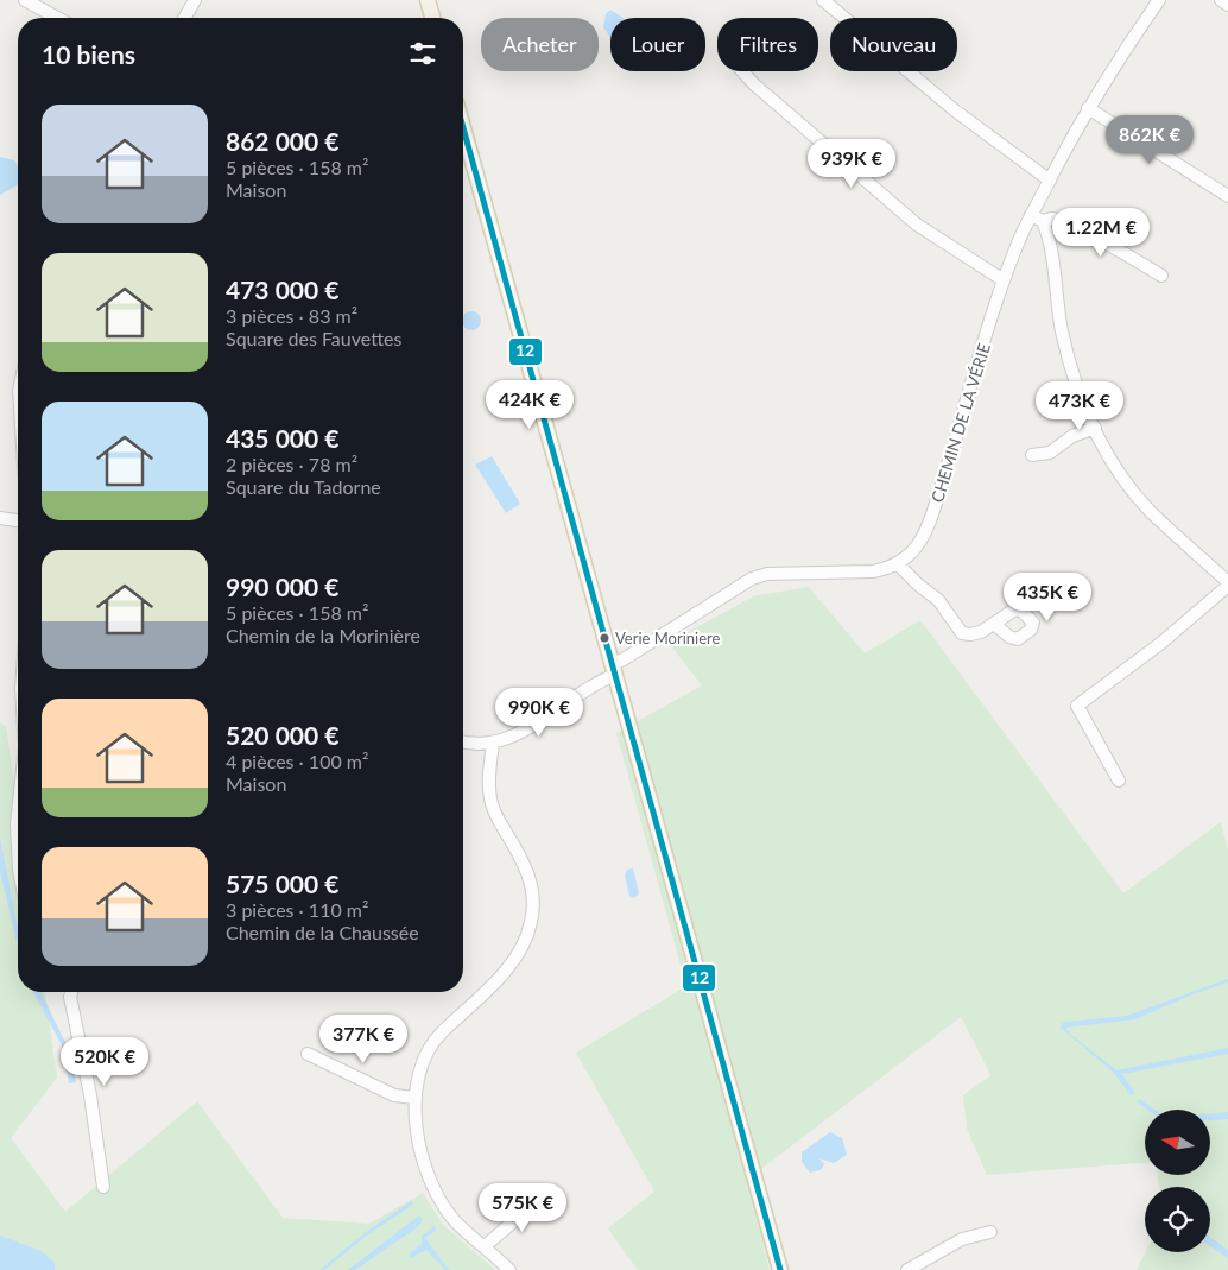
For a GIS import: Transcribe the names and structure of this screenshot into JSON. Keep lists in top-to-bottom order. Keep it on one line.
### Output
{"streets":{"street":["CHEMIN DE LA VÉRIE"]},"places":["Verie Moriniere"],"lines":["transit line 12"],"north":"left","page":{"chip":["Acheter","Louer","Filtres","Nouveau"],"heading":"10 biens","list":[{"name":"862 000 €","note":"5 pièces · 158 m² · Maison"},{"name":"473 000 €","note":"3 pièces · 83 m² · Square des Fauvettes"},{"name":"435 000 €","note":"2 pièces · 78 m² · Square du Tadorne"},{"name":"990 000 €","note":"5 pièces · 158 m² · Chemin de la Morinière"},{"name":"520 000 €","note":"4 pièces · 100 m² · Maison"},{"name":"575 000 €","note":"3 pièces · 110 m² · Chemin de la Chaussée"}],"price":["862K €","939K €","1.22M €","424K €","473K €","435K €","990K €","377K €","520K €","575K €"]}}
